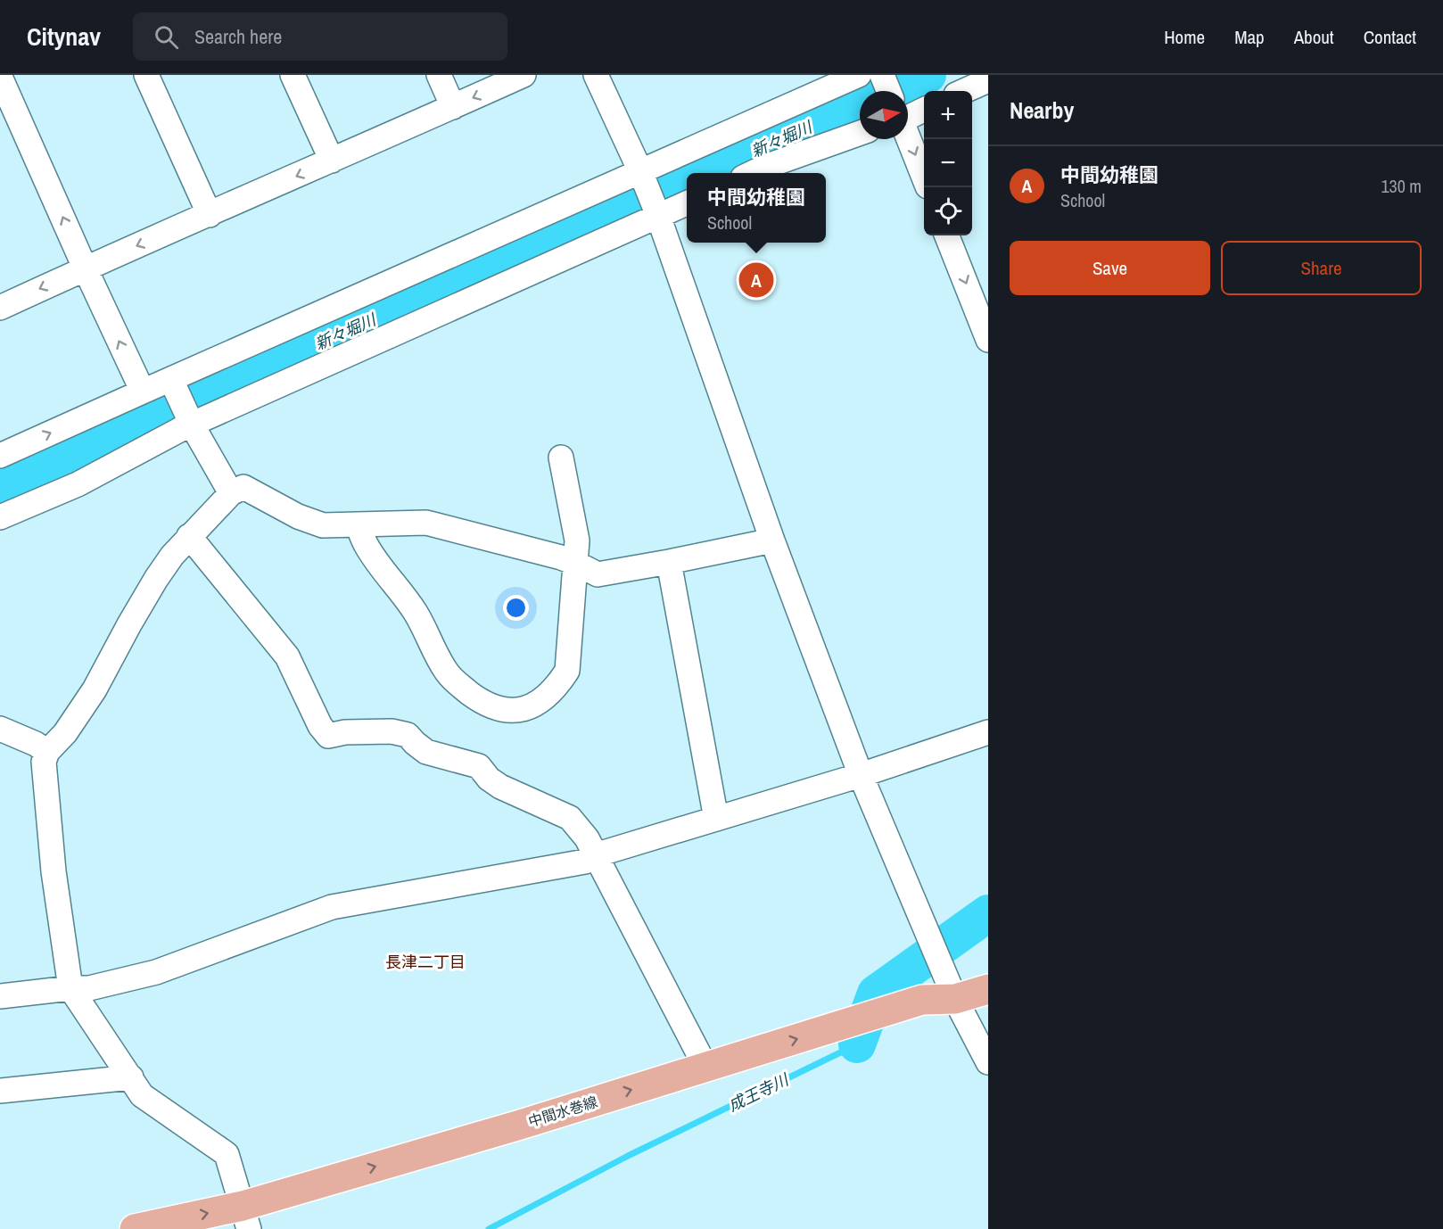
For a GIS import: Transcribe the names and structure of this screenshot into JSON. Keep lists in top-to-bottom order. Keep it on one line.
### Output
{"streets":{"main road":["中間水巻線"]},"one_way":["中間水巻線"],"districts":["長津二丁目"],"water":["新々堀川","成王寺川"],"north":"right","page":{"header":"Citynav","search":"Search here","nav":["Home","Map","About","Contact"],"heading":"Nearby","map_buttons":["+","−"],"list":[{"mark":"A","name":"中間幼稚園","note":"School","value":"130 m"}],"popup":["中間幼稚園","School"],"buttons":["Save","Share"],"pins":"A"}}
